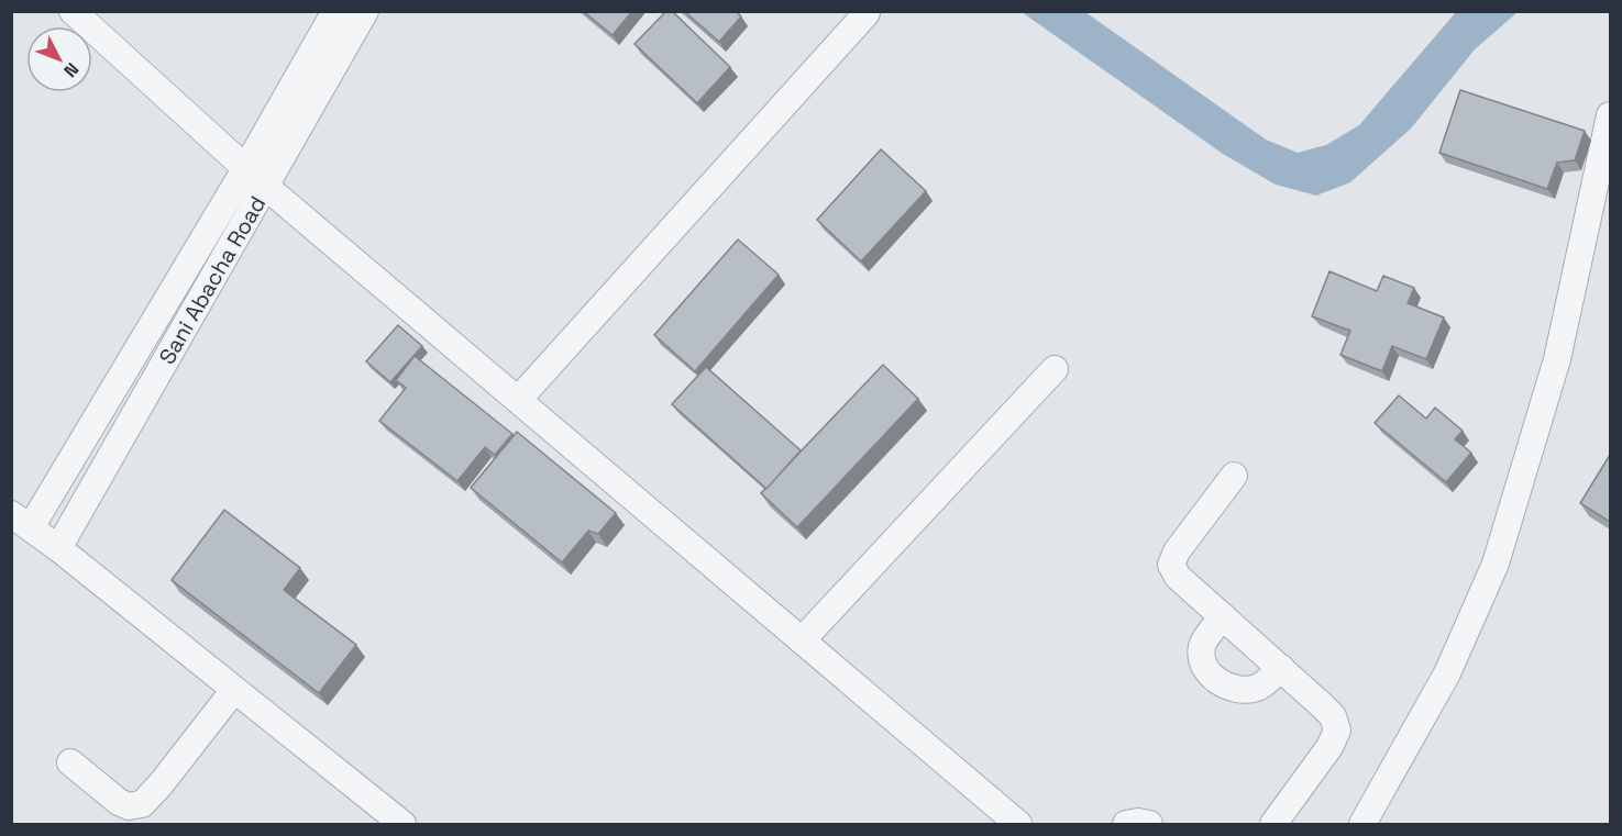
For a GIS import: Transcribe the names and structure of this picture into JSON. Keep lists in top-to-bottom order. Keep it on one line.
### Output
{"streets":{"street":["Sani Abacha Road"]},"north":"bottom right"}
